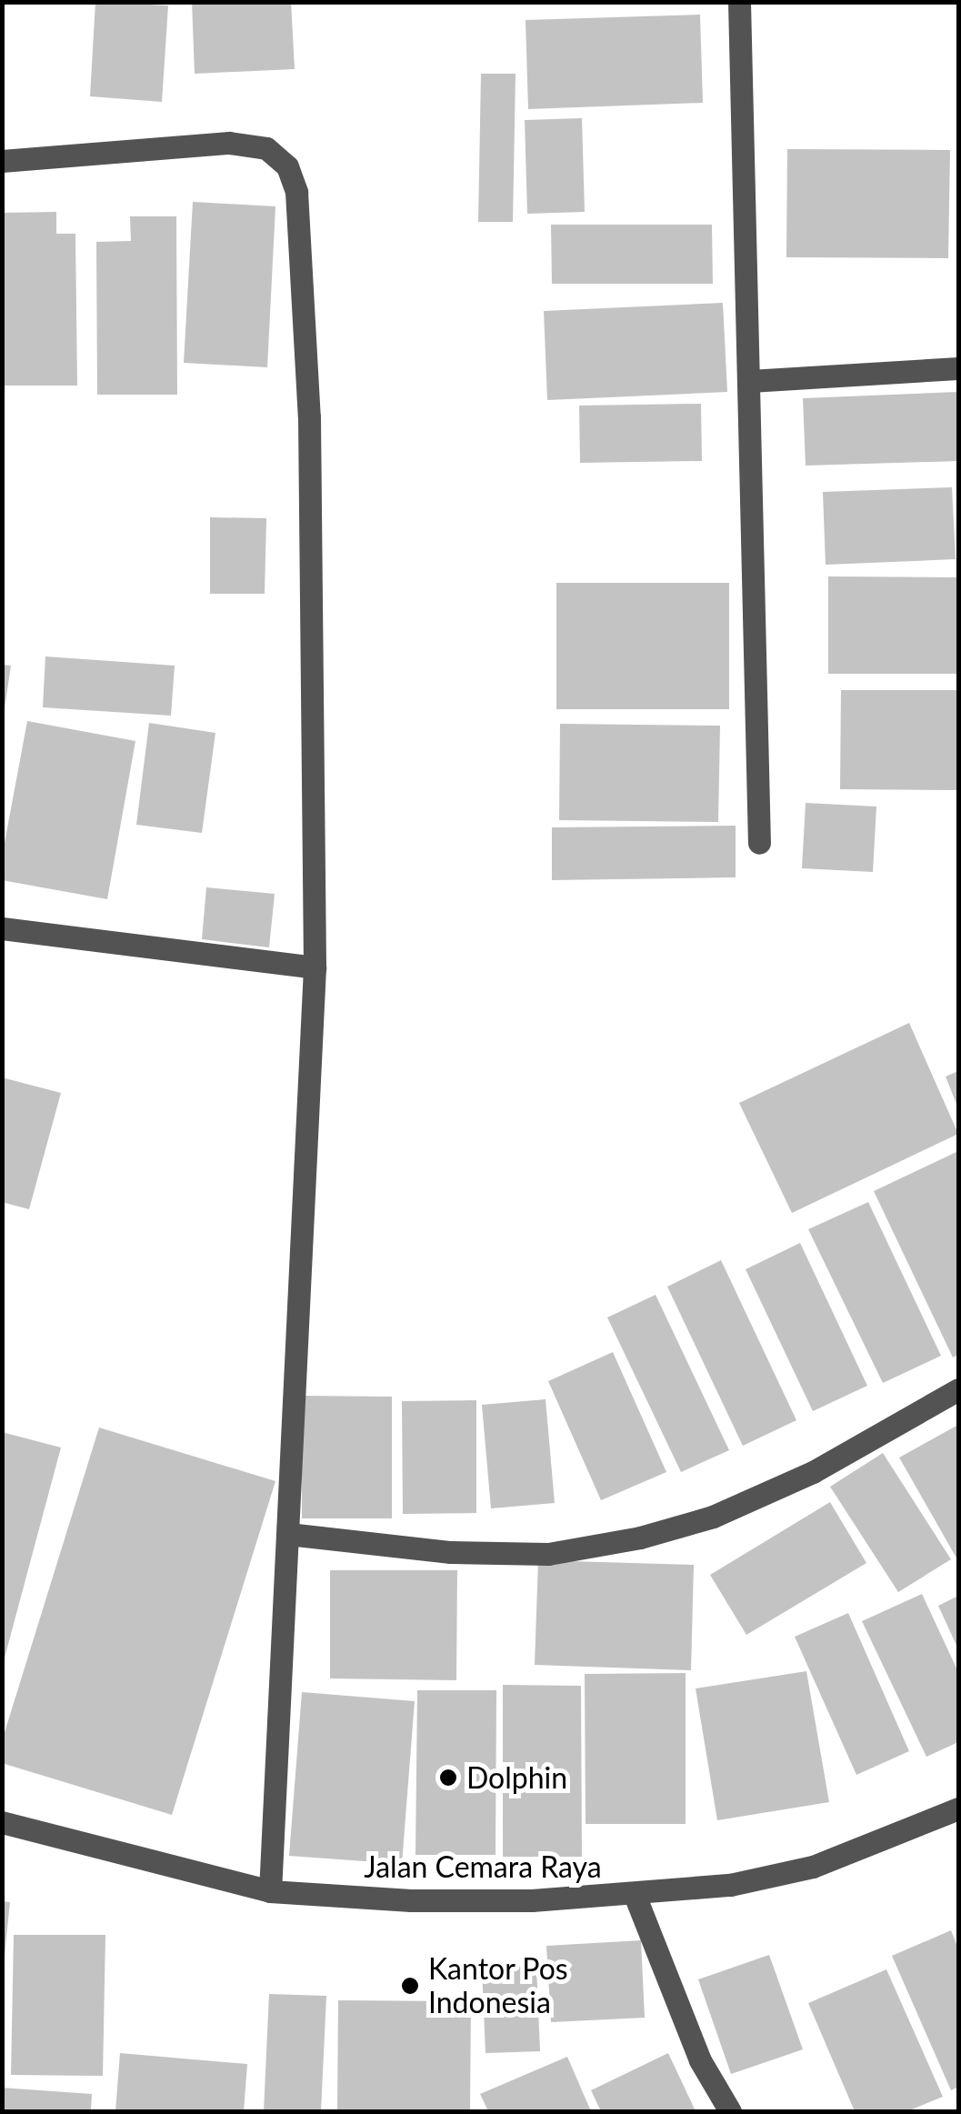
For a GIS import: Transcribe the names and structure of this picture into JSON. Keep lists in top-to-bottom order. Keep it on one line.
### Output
{"streets":{"street":["Jalan Cemara Raya"]},"places":["Dolphin","Kantor Pos Indonesia"]}
